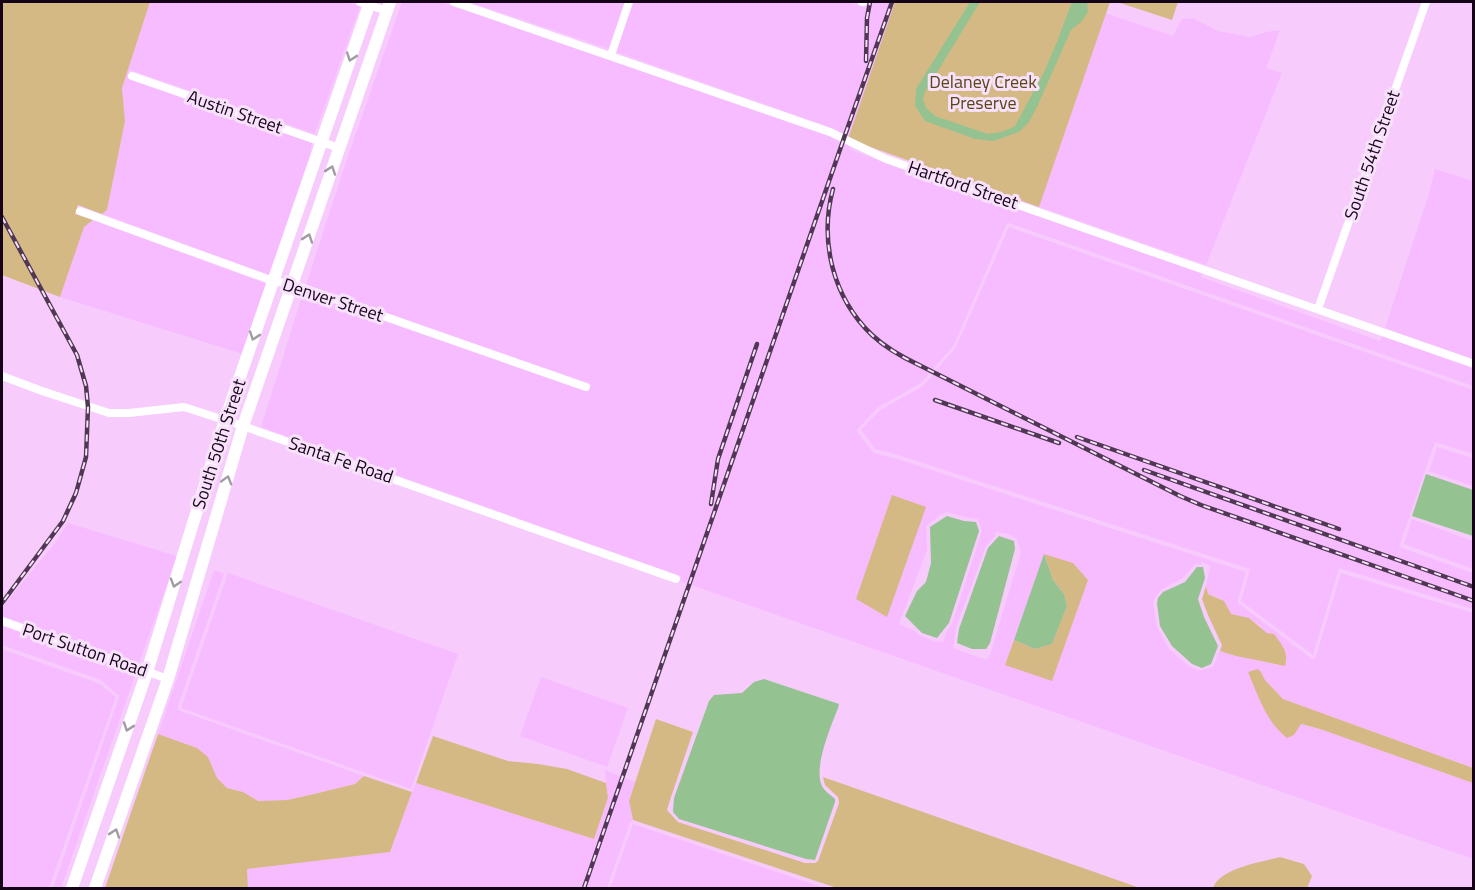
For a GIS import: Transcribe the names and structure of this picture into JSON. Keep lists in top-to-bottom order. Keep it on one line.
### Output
{"streets":{"main road":["South 50th Street"],"street":["Austin Street","South 54th Street","Hartford Street","Denver Street","Santa Fe Road","Port Sutton Road"]},"crossings":[["Austin Street","South 50th Street"],["South 54th Street","Hartford Street"],["Denver Street","South 50th Street"],["South 50th Street","Santa Fe Road"],["South 50th Street","Port Sutton Road"]],"parks":["Delaney Creek Preserve"]}
